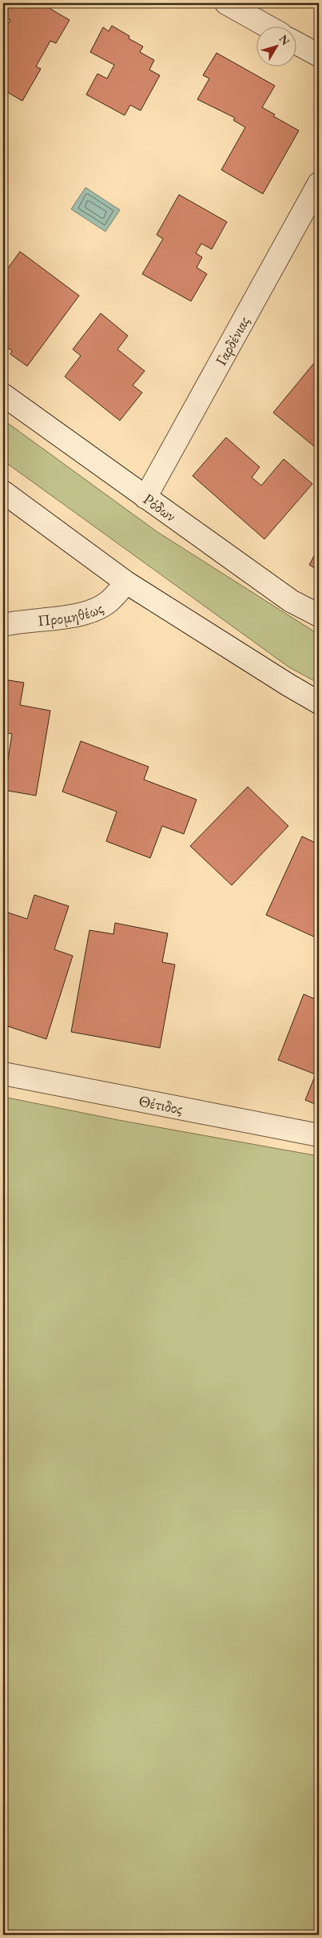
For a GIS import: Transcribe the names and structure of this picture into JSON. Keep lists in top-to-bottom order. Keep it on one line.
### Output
{"streets":{"street":["Γαρδένιας","Ρόδων","Προμηθέως","Θέτιδος"]},"crossings":[["Γαρδένιας","Ρόδων"]],"north":"top right"}
